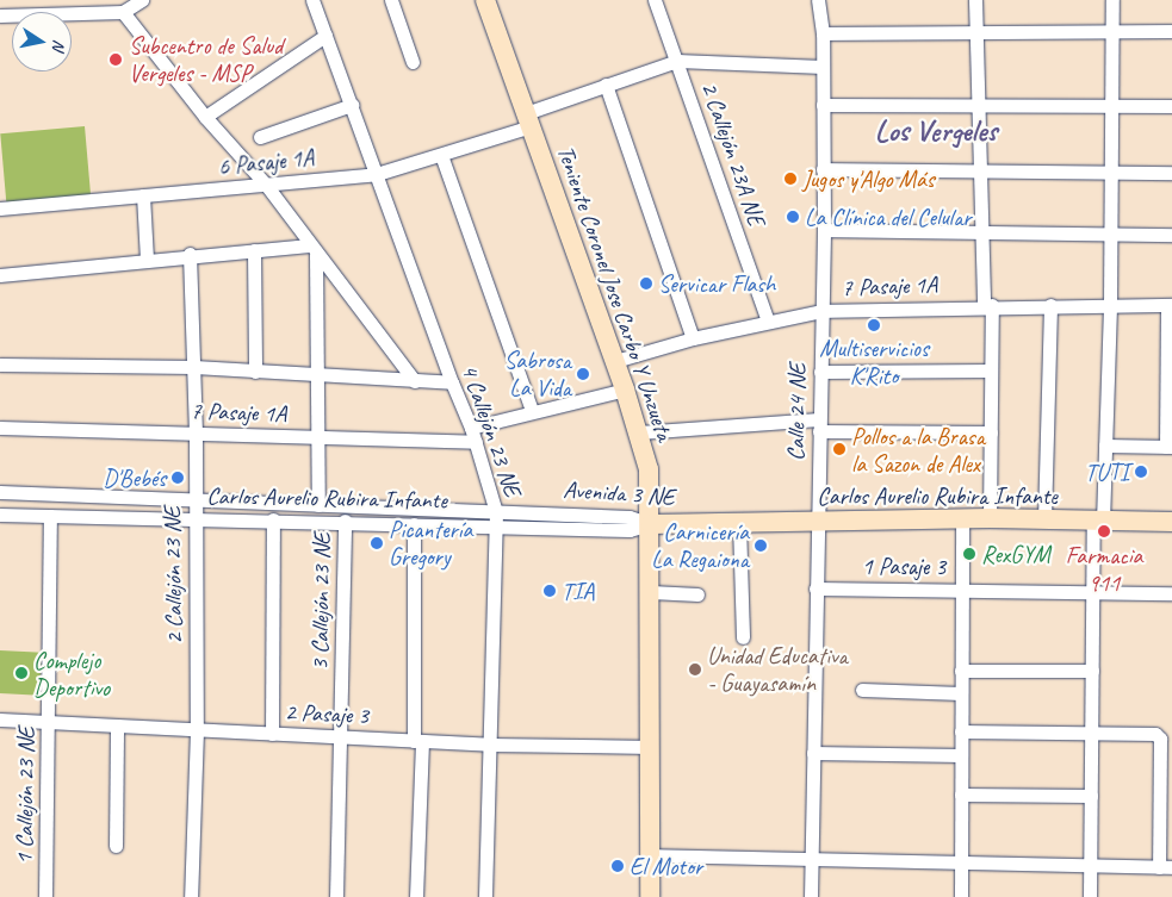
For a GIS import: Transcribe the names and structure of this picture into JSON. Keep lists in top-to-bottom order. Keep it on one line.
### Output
{"streets":{"street":["2 Callejón 23A NE","6 Pasaje 1A","7 Pasaje 1A","Teniente Coronel Jose Carbo Y Unzueta","Calle 24 NE","4 Callejón 23 NE","Avenida 3 NE","Carlos Aurelio Rubira Infante","1 Pasaje 3","2 Callejón 23 NE","3 Callejón 23 NE","2 Pasaje 3","1 Callejón 23 NE"]},"crossings":[["2 Callejón 23A NE","6 Pasaje 1A"],["2 Callejón 23A NE","7 Pasaje 1A"],["6 Pasaje 1A","Teniente Coronel Jose Carbo Y Unzueta"],["6 Pasaje 1A","4 Callejón 23 NE"],["7 Pasaje 1A","Teniente Coronel Jose Carbo Y Unzueta"],["7 Pasaje 1A","Calle 24 NE"],["7 Pasaje 1A","4 Callejón 23 NE"],["7 Pasaje 1A","2 Callejón 23 NE"],["Teniente Coronel Jose Carbo Y Unzueta","Avenida 3 NE"],["Teniente Coronel Jose Carbo Y Unzueta","2 Pasaje 3"],["Calle 24 NE","Carlos Aurelio Rubira Infante"],["Calle 24 NE","1 Pasaje 3"],["4 Callejón 23 NE","Avenida 3 NE"],["4 Callejón 23 NE","Carlos Aurelio Rubira Infante"],["4 Callejón 23 NE","2 Pasaje 3"],["Avenida 3 NE","Carlos Aurelio Rubira Infante"],["Carlos Aurelio Rubira Infante","2 Callejón 23 NE"],["Carlos Aurelio Rubira Infante","3 Callejón 23 NE"],["Carlos Aurelio Rubira Infante","1 Callejón 23 NE"],["2 Callejón 23 NE","2 Pasaje 3"],["3 Callejón 23 NE","2 Pasaje 3"],["2 Pasaje 3","1 Callejón 23 NE"]],"districts":["Los Vergeles"],"places":["Subcentro de Salud Vergeles - MSP","Jugos y'Algo Más","La Clínica del Celular","Servicar Flash","Multiservicios K'Rito","Sabrosa La Vida","Pollos a la Brasa la Sazon de Alex","TUTI","D'Bebés","Farmacia 911","Picantería Gregory","Carnicería La Regaiona","RexGYM","TIA","Unidad Educativa - Guayasamín","Complejo Deportivo","El Motor"],"north":"right"}
